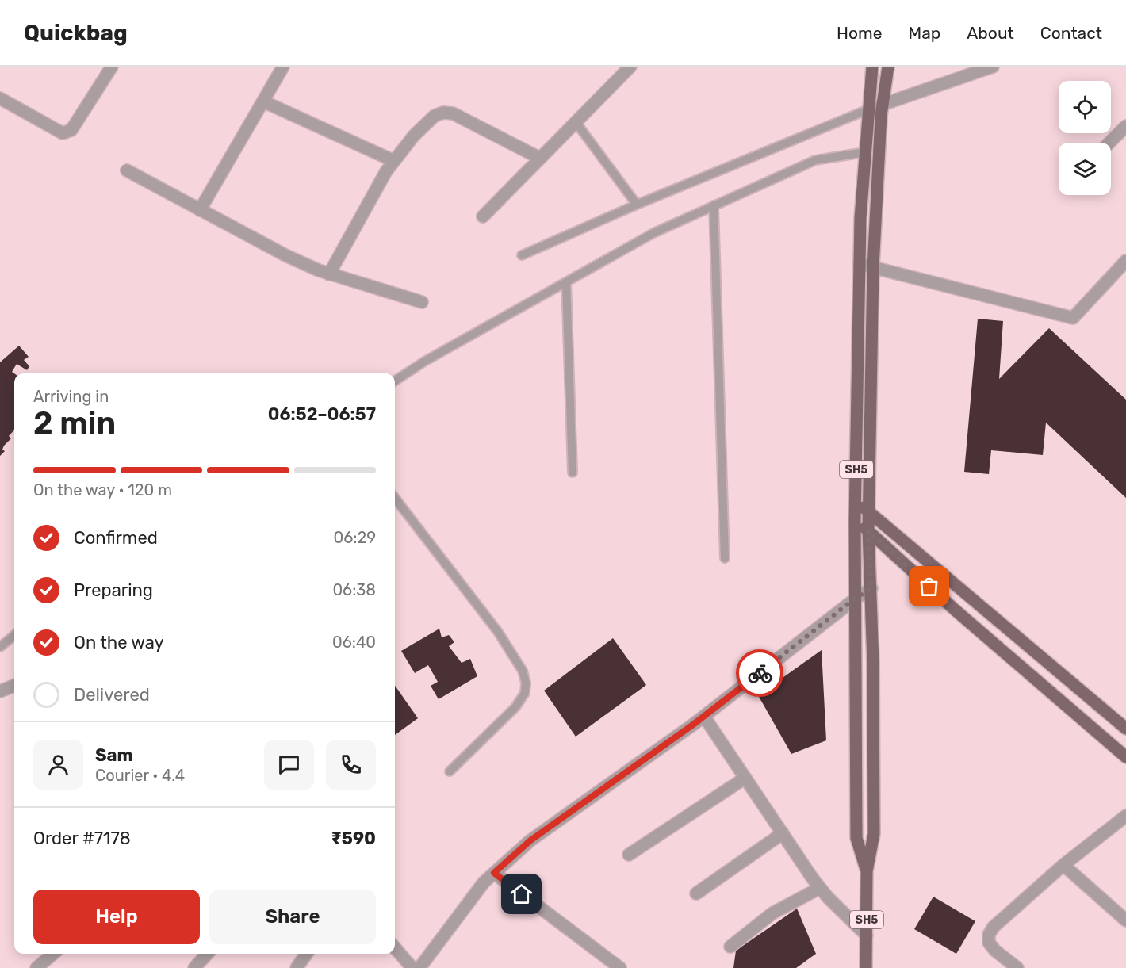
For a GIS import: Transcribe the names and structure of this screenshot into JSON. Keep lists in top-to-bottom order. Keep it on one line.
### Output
{"streets":{"main road":["SH5"]},"page":{"header":"Quickbag","nav":["Home","Map","About","Contact"],"heading":["2 min","Arriving in","06:52–06:57"],"panel":["Sam","Courier · 4.4","Order #7178","₹590"],"bar":"On the way · 120 m","list":[["Confirmed","06:29"],["Preparing","06:38"],["On the way","06:40"],"Delivered"],"buttons":["Help","Share"]}}
